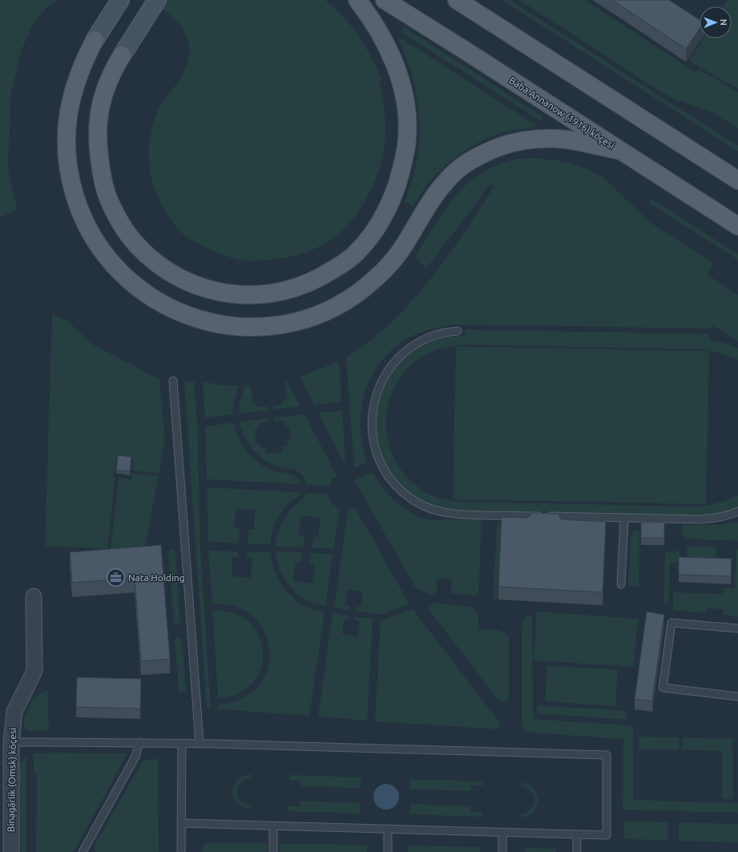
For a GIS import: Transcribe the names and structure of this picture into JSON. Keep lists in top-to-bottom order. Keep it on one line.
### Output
{"streets":{"main road":["Baba Annanow (1916) köçesi"],"street":["Binagärlik (Omsk) köçesi"]},"places":{"office":["Nata Holding"]},"north":"right"}
